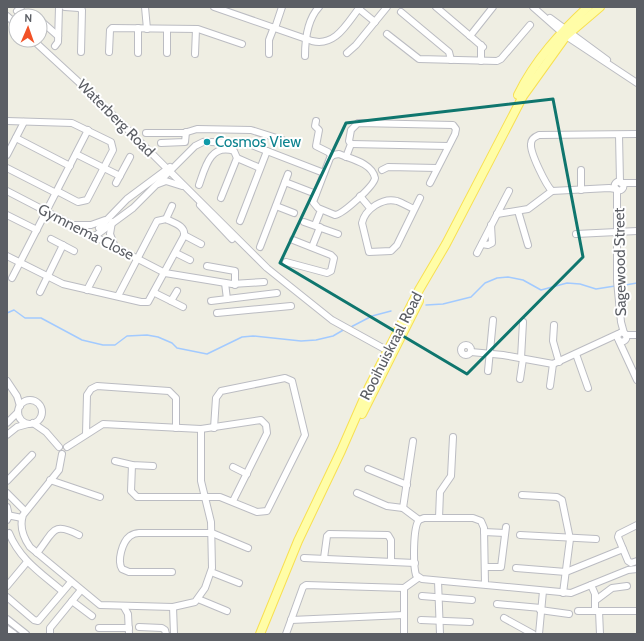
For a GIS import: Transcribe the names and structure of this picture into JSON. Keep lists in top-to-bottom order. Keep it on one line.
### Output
{"streets":{"main road":["Rooihuiskraal Road"],"street":["Waterberg Road","Gymnema Close","Sagewood Street"]},"crossings":[["Waterberg Road","Rooihuiskraal Road"]],"places":["Cosmos View"],"north":"top"}
